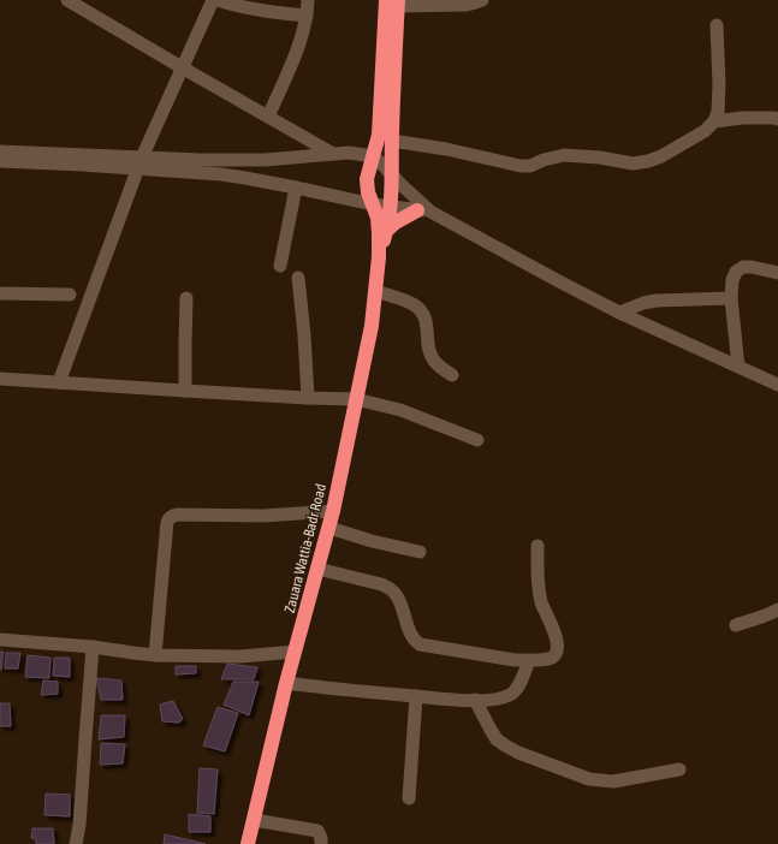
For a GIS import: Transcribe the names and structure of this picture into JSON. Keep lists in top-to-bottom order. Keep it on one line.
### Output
{"streets":{"highway":["Zauara Wattia-Badr Road"]}}
